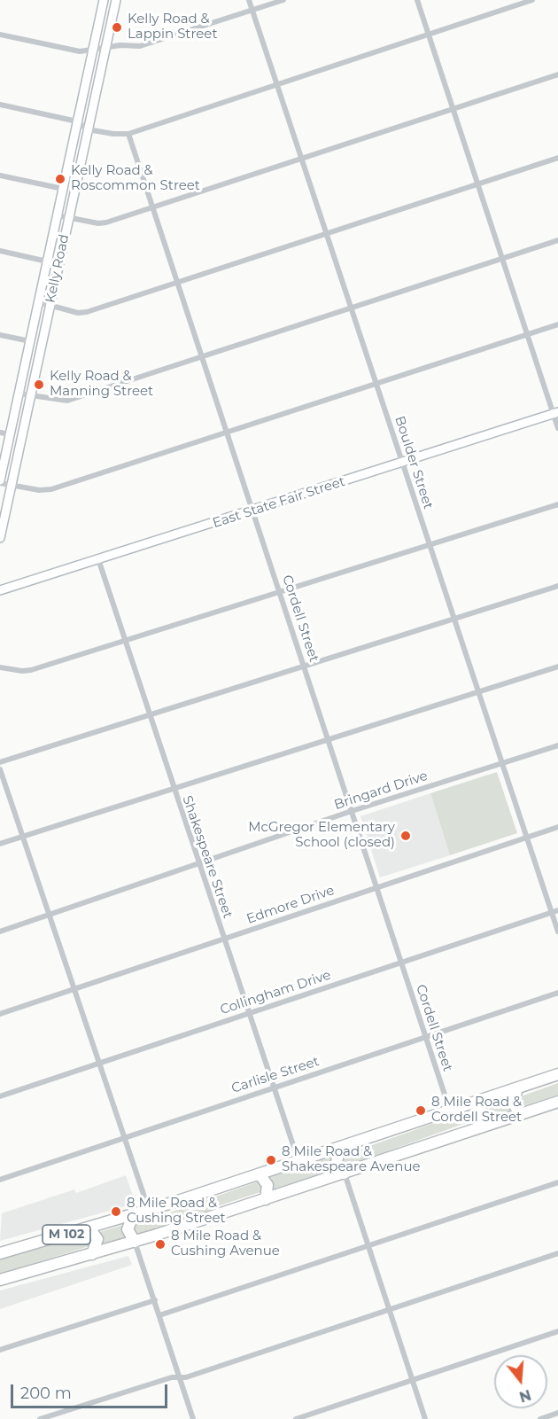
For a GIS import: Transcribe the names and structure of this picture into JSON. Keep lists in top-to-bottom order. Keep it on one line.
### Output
{"streets":{"highway":["M 102"],"street":["Kelly Road","Boulder Street","East State Fair Street","Cordell Street","Bringard Drive","Shakespeare Street","Edmore Drive","Collingham Drive","Carlisle Street"]},"crossings":[["Boulder Street","East State Fair Street"],["Boulder Street","Bringard Drive"],["Boulder Street","Edmore Drive"],["Boulder Street","Collingham Drive"],["East State Fair Street","Cordell Street"],["East State Fair Street","Shakespeare Street"],["Cordell Street","Bringard Drive"],["Cordell Street","Edmore Drive"],["Cordell Street","Collingham Drive"],["Cordell Street","Carlisle Street"],["Cordell Street","M 102"],["Bringard Drive","Shakespeare Street"],["Shakespeare Street","Edmore Drive"],["Shakespeare Street","Collingham Drive"],["Shakespeare Street","Carlisle Street"],["Shakespeare Street","M 102"]],"places":["Kelly Road & Lappin Street","Kelly Road & Roscommon Street","Kelly Road & Manning Street","McGregor Elementary School (closed)","8 Mile Road & Cordell Street","8 Mile Road & Shakespeare Avenue","8 Mile Road & Cushing Street","8 Mile Road & Cushing Avenue"],"scale_bar":"200 m","north":"bottom"}
